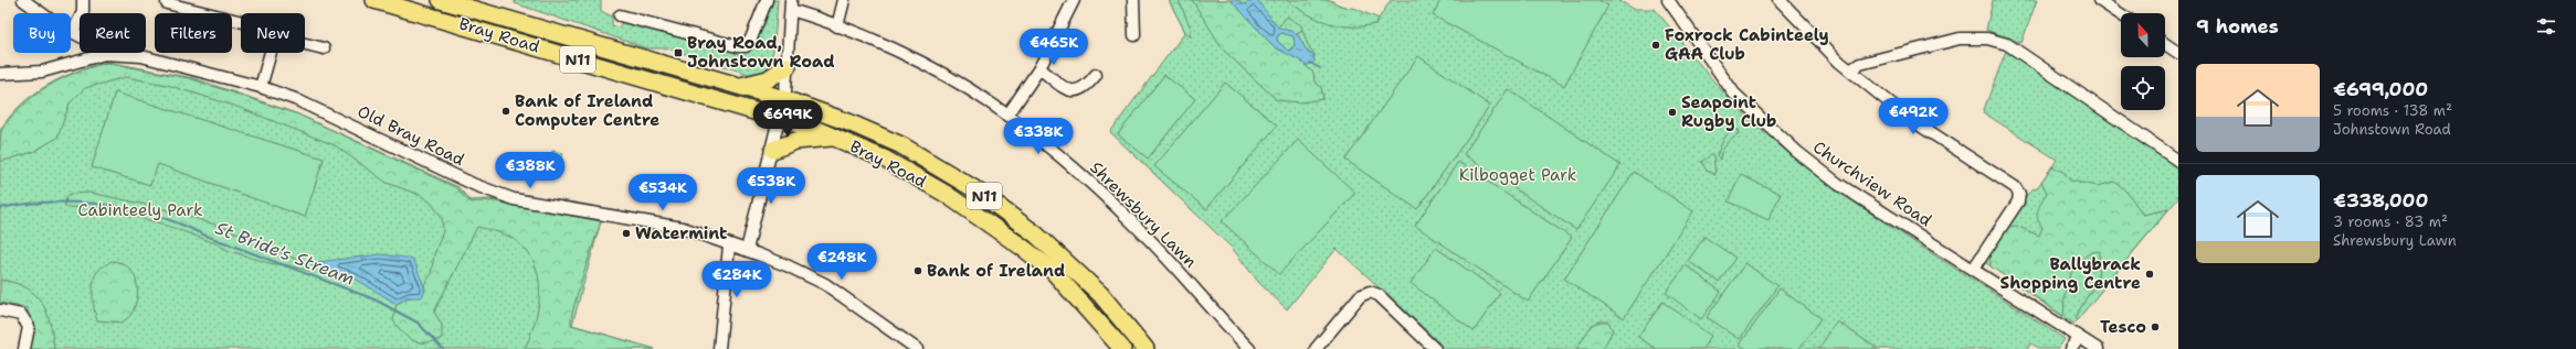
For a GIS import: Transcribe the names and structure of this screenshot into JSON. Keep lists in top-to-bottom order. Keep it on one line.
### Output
{"streets":{"highway":["Bray Road","N11"],"street":["Old Bray Road","Churchview Road","Shrewsbury Lawn"]},"water":["St Bride's Stream"],"parks":["Kilbogget Park","Cabinteely Park"],"places":{"other":["Foxrock Cabinteely GAA Club","Bank of Ireland Computer Centre","Seapoint Rugby Club","Watermint","Bank of Ireland","Ballybrack Shopping Centre","Tesco"],"transit":["Bray Road, Johnstown Road"]},"north":"top","page":{"heading":"9 homes","chip":["Buy","Rent","Filters","New"],"price":["€465K","€492K","€699K","€338K","€388K","€538K","€534K","€248K","€284K"],"list":[{"name":"€699,000","note":"5 rooms · 138 m² · Johnstown Road"},{"name":"€338,000","note":"3 rooms · 83 m² · Shrewsbury Lawn"}]}}
